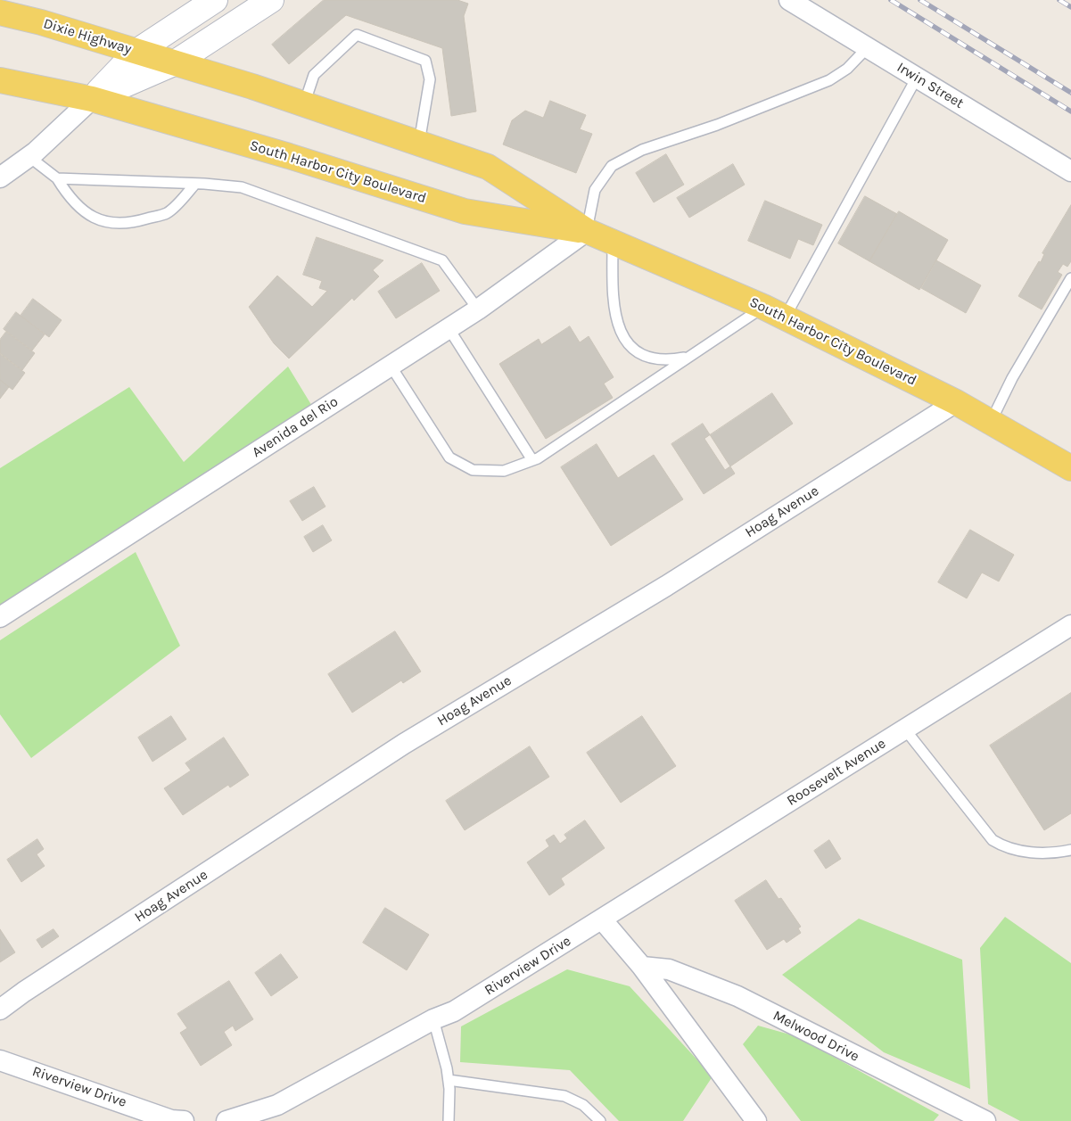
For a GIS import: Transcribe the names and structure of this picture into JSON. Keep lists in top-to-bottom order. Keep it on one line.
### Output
{"streets":{"main road":["Dixie Highway","South Harbor City Boulevard"],"street":["Irwin Street","Avenida del Rio","Hoag Avenue","Roosevelt Avenue","Riverview Drive","Melwood Drive"]},"crossings":[["Dixie Highway","South Harbor City Boulevard"],["South Harbor City Boulevard","Avenida del Rio"],["South Harbor City Boulevard","Hoag Avenue"],["Roosevelt Avenue","Riverview Drive"]]}
